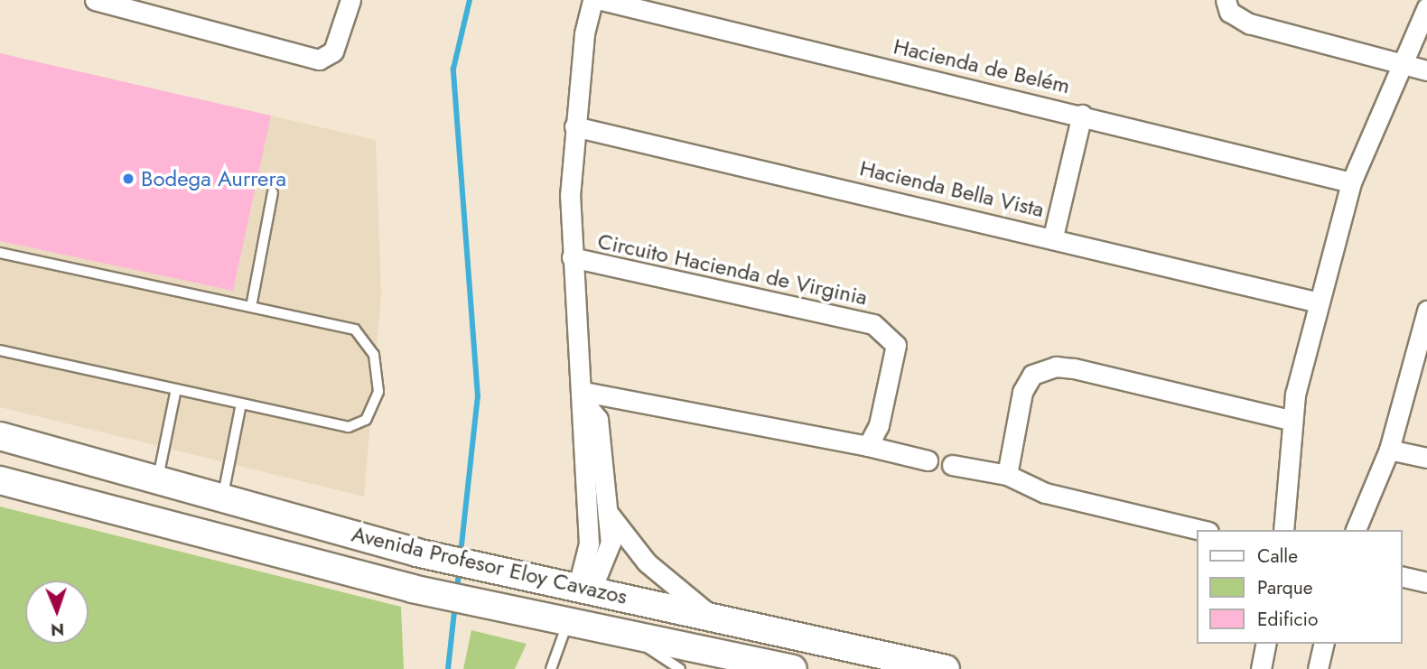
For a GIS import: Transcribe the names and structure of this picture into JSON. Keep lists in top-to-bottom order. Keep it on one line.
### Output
{"streets":{"main road":["Avenida Profesor Eloy Cavazos"],"street":["Hacienda de Belém","Hacienda Bella Vista","Circuito Hacienda de Virginia"]},"places":["Bodega Aurrera"],"legend":["Calle","Parque","Edificio"],"north":"bottom"}
